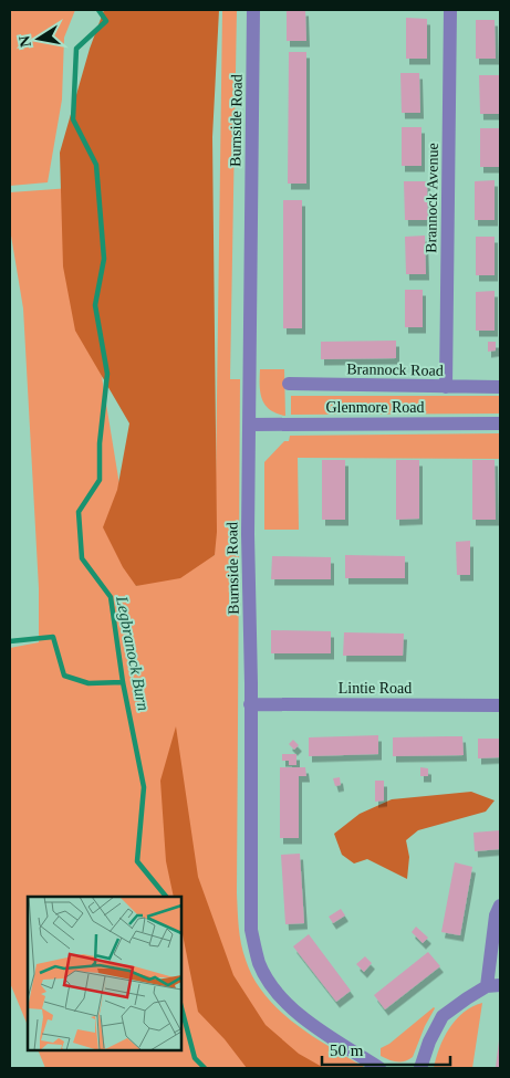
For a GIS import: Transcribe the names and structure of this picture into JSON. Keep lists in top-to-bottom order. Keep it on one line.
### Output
{"streets":{"street":["Burnside Road","Brannock Avenue","Brannock Road","Glenmore Road","Lintie Road"]},"crossings":[["Burnside Road","Glenmore Road"],["Burnside Road","Lintie Road"],["Brannock Avenue","Brannock Road"]],"water":["Legbranock Burn"],"scale_bar":"50 m","north":"left"}
